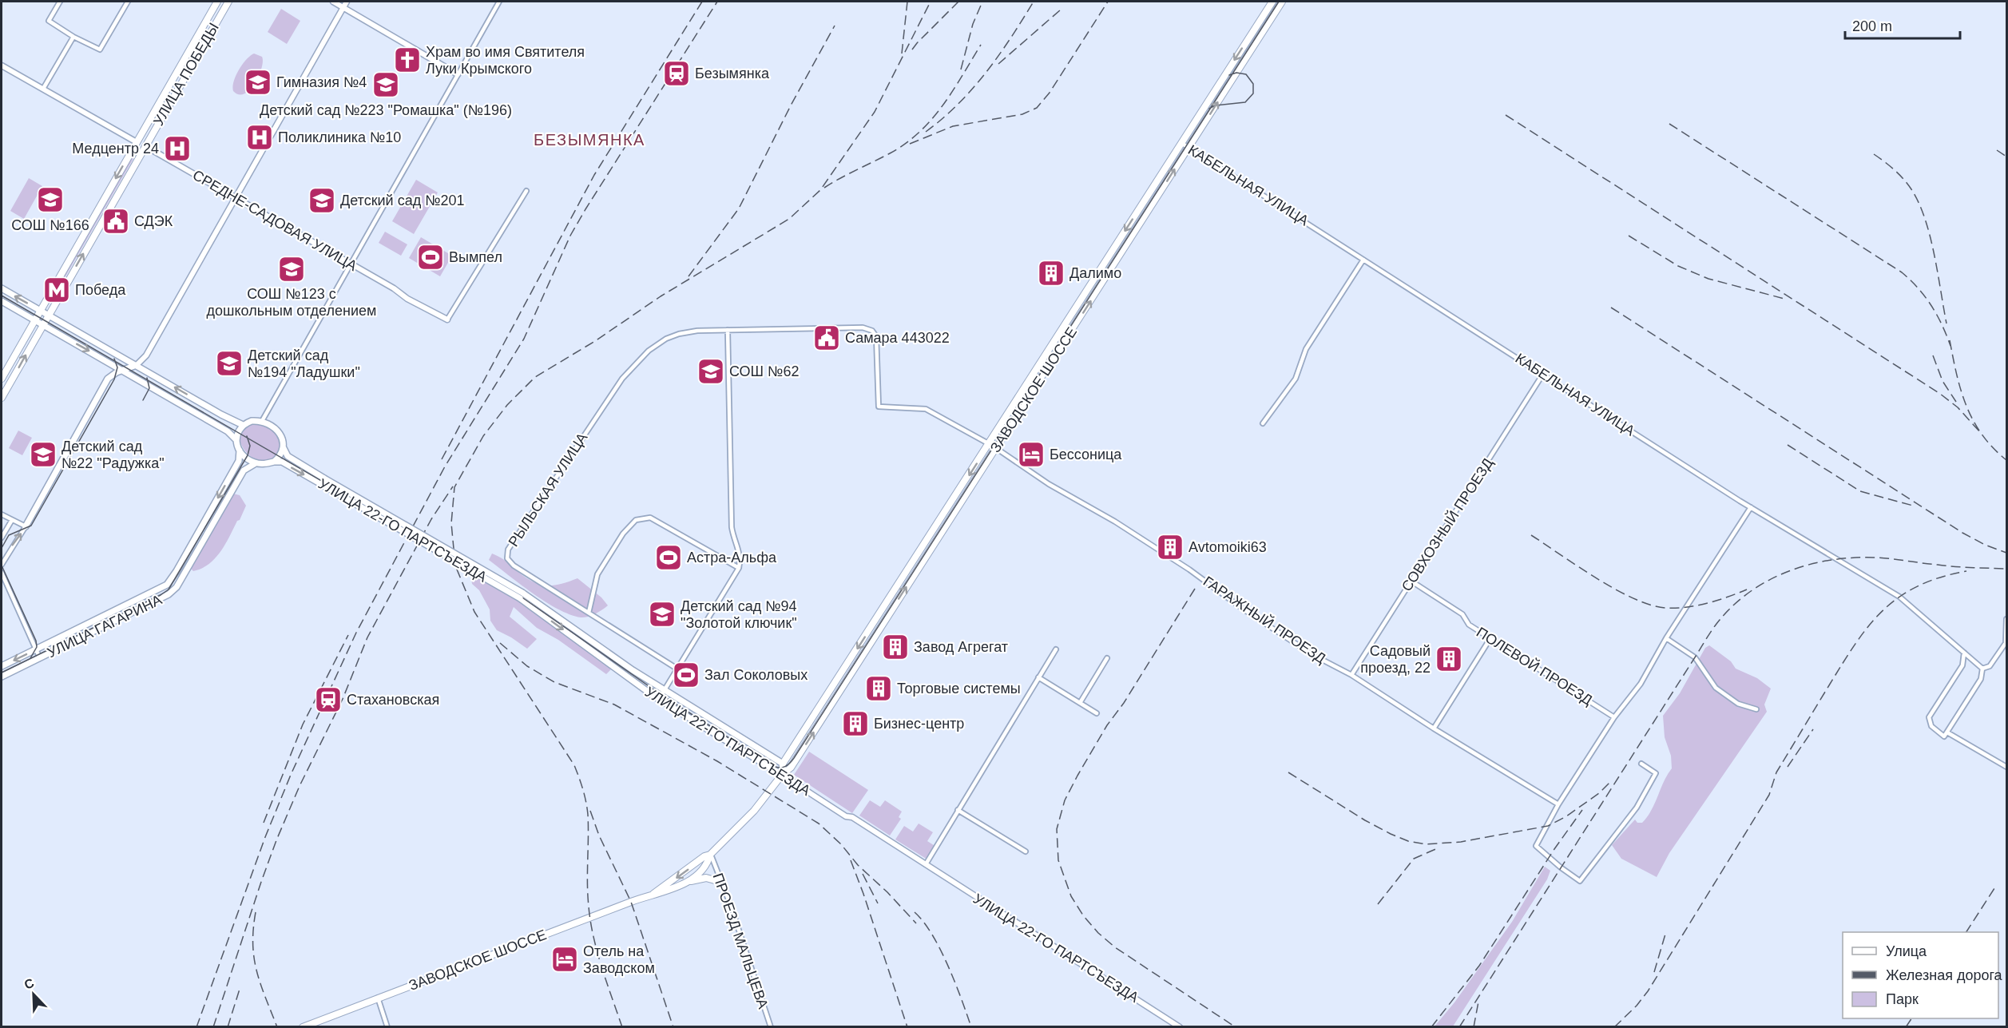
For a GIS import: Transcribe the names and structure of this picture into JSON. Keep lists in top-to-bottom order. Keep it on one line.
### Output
{"streets":{"main road":["УЛИЦА ПОБЕДЫ","СРЕДНЕ-САДОВАЯ УЛИЦА","ЗАВОДСКОЕ ШОССЕ","УЛИЦА 22-ГО ПАРТСЪЕЗДА","УЛИЦА ГАГАРИНА"],"street":["КАБЕЛЬНАЯ УЛИЦА","РЫЛЬСКАЯ УЛИЦА","СОВХОЗНЫЙ ПРОЕЗД","ГАРАЖНЫЙ ПРОЕЗД","ПОЛЕВОЙ ПРОЕЗД","ПРОЕЗД МАЛЬЦЕВА"]},"crossings":[["УЛИЦА ПОБЕДЫ","СРЕДНЕ-САДОВАЯ УЛИЦА"],["КАБЕЛЬНАЯ УЛИЦА","ЗАВОДСКОЕ ШОССЕ"],["КАБЕЛЬНАЯ УЛИЦА","СОВХОЗНЫЙ ПРОЕЗД"],["ЗАВОДСКОЕ ШОССЕ","РЫЛЬСКАЯ УЛИЦА"],["ЗАВОДСКОЕ ШОССЕ","УЛИЦА 22-ГО ПАРТСЪЕЗДА"],["ЗАВОДСКОЕ ШОССЕ","ГАРАЖНЫЙ ПРОЕЗД"],["ЗАВОДСКОЕ ШОССЕ","ПРОЕЗД МАЛЬЦЕВА"],["СОВХОЗНЫЙ ПРОЕЗД","ГАРАЖНЫЙ ПРОЕЗД"],["СОВХОЗНЫЙ ПРОЕЗД","ПОЛЕВОЙ ПРОЕЗД"],["УЛИЦА 22-ГО ПАРТСЪЕЗДА","УЛИЦА ГАГАРИНА"]],"districts":["БЕЗЫМЯНКА"],"places":{"church":["Храм во имя Святителя Луки Крымского"],"station":["Безымянка","Стахановская"],"school or university":["Гимназия №4","Детский сад №223 \"Ромашка\" (№196)","СОШ №166","Детский сад №201","СОШ №123 с дошкольным отделением","Детский сад №194 \"Ладушки\"","СОШ №62","Детский сад №22 \"Радужка\"","Детский сад №94 \"Золотой ключик\""],"hospital":["Поликлиника №10","Медцентр 24"],"public building":["СДЭК","Самара 443022"],"sports":["Вымпел","Астра-Альфа","Зал Соколовых"],"building":["Далимо","Avtomoiki63","Завод Агрегат","Садовый проезд, 22","Торговые системы","Бизнес-центр"],"metro station":["Победа"],"hotel":["Бессоница","Отель на Заводском"]},"legend":["Улица","Железная дорога","Парк"],"scale_bar":"200 m","north":"top left"}
